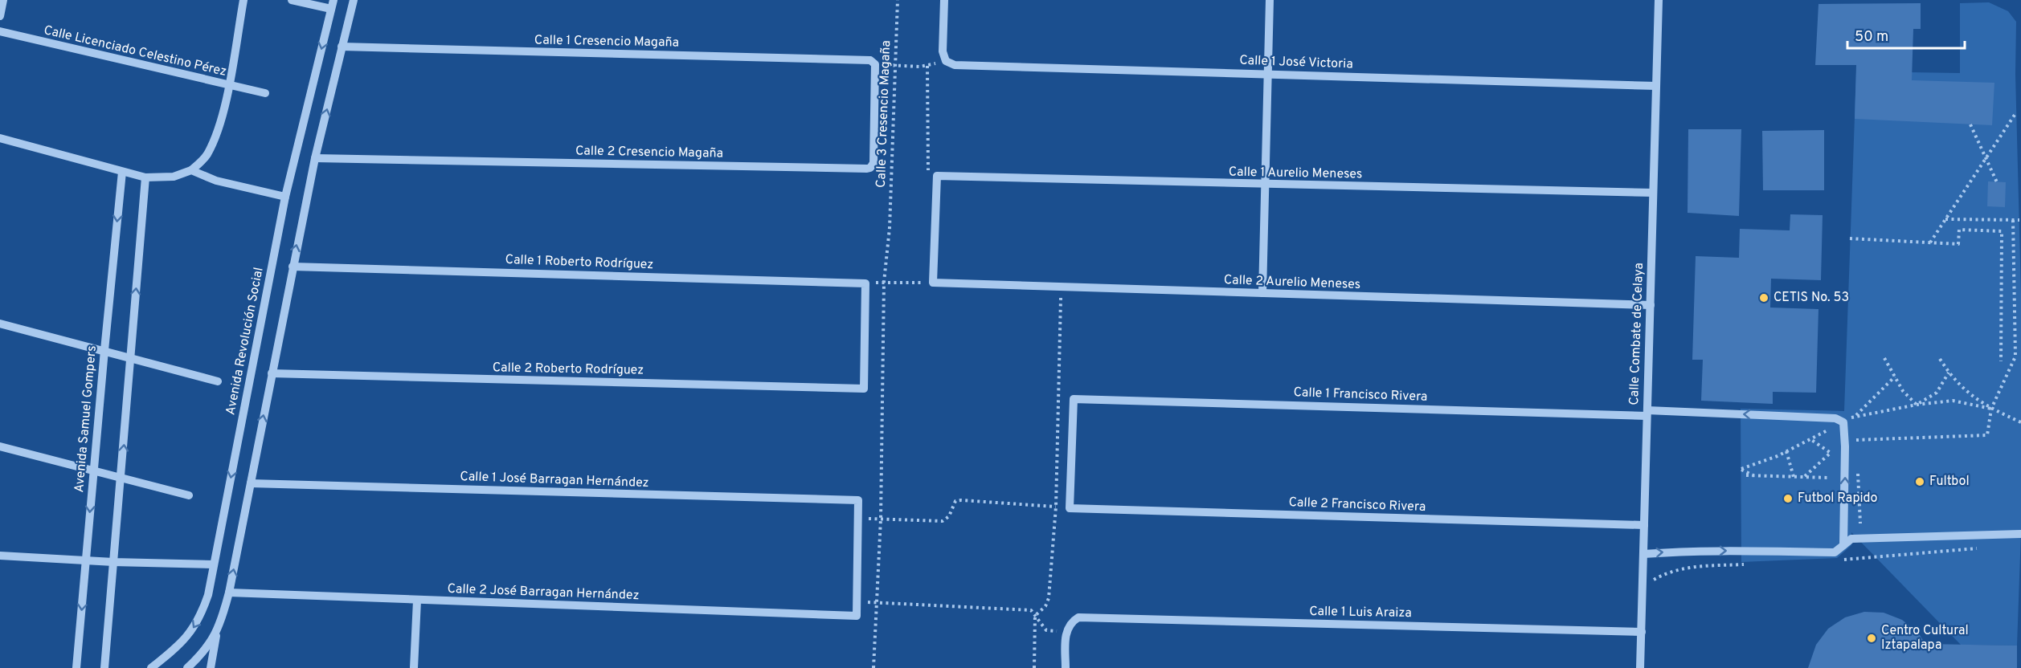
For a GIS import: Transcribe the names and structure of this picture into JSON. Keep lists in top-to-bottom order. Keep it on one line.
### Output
{"streets":{"street":["Calle 1 Cresencio Magaña","Calle Licenciado Celestino Pérez","Calle 1 José Victoria","Calle 2 Cresencio Magaña","Calle 1 Aurelio Meneses","Calle 1 Roberto Rodríguez","Calle 2 Aurelio Meneses","Calle Combate de Celaya","Avenida Revolución Social","Calle 2 Roberto Rodríguez","Calle 1 Francisco Rivera","Avenida Samuel Gompers","Calle 1 José Barragan Hernández","Calle 2 Francisco Rivera","Calle 2 José Barragan Hernández","Calle 1 Luis Araiza"],"path":["Calle 3 Cresencio Magaña"]},"crossings":[["Calle 1 Cresencio Magaña","Calle 2 Cresencio Magaña"],["Calle 1 José Victoria","Calle Combate de Celaya"],["Calle 1 Aurelio Meneses","Calle Combate de Celaya"],["Calle 1 Roberto Rodríguez","Calle 2 Roberto Rodríguez"],["Calle 2 Aurelio Meneses","Calle Combate de Celaya"],["Calle Combate de Celaya","Calle 1 Francisco Rivera"],["Calle Combate de Celaya","Calle 2 Francisco Rivera"],["Calle Combate de Celaya","Calle 1 Luis Araiza"],["Calle 1 Francisco Rivera","Calle 2 Francisco Rivera"]],"places":["CETIS No. 53","Fultbol","Futbol Rapido","Centro Cultural Iztapalapa"],"scale_bar":"50 m"}
